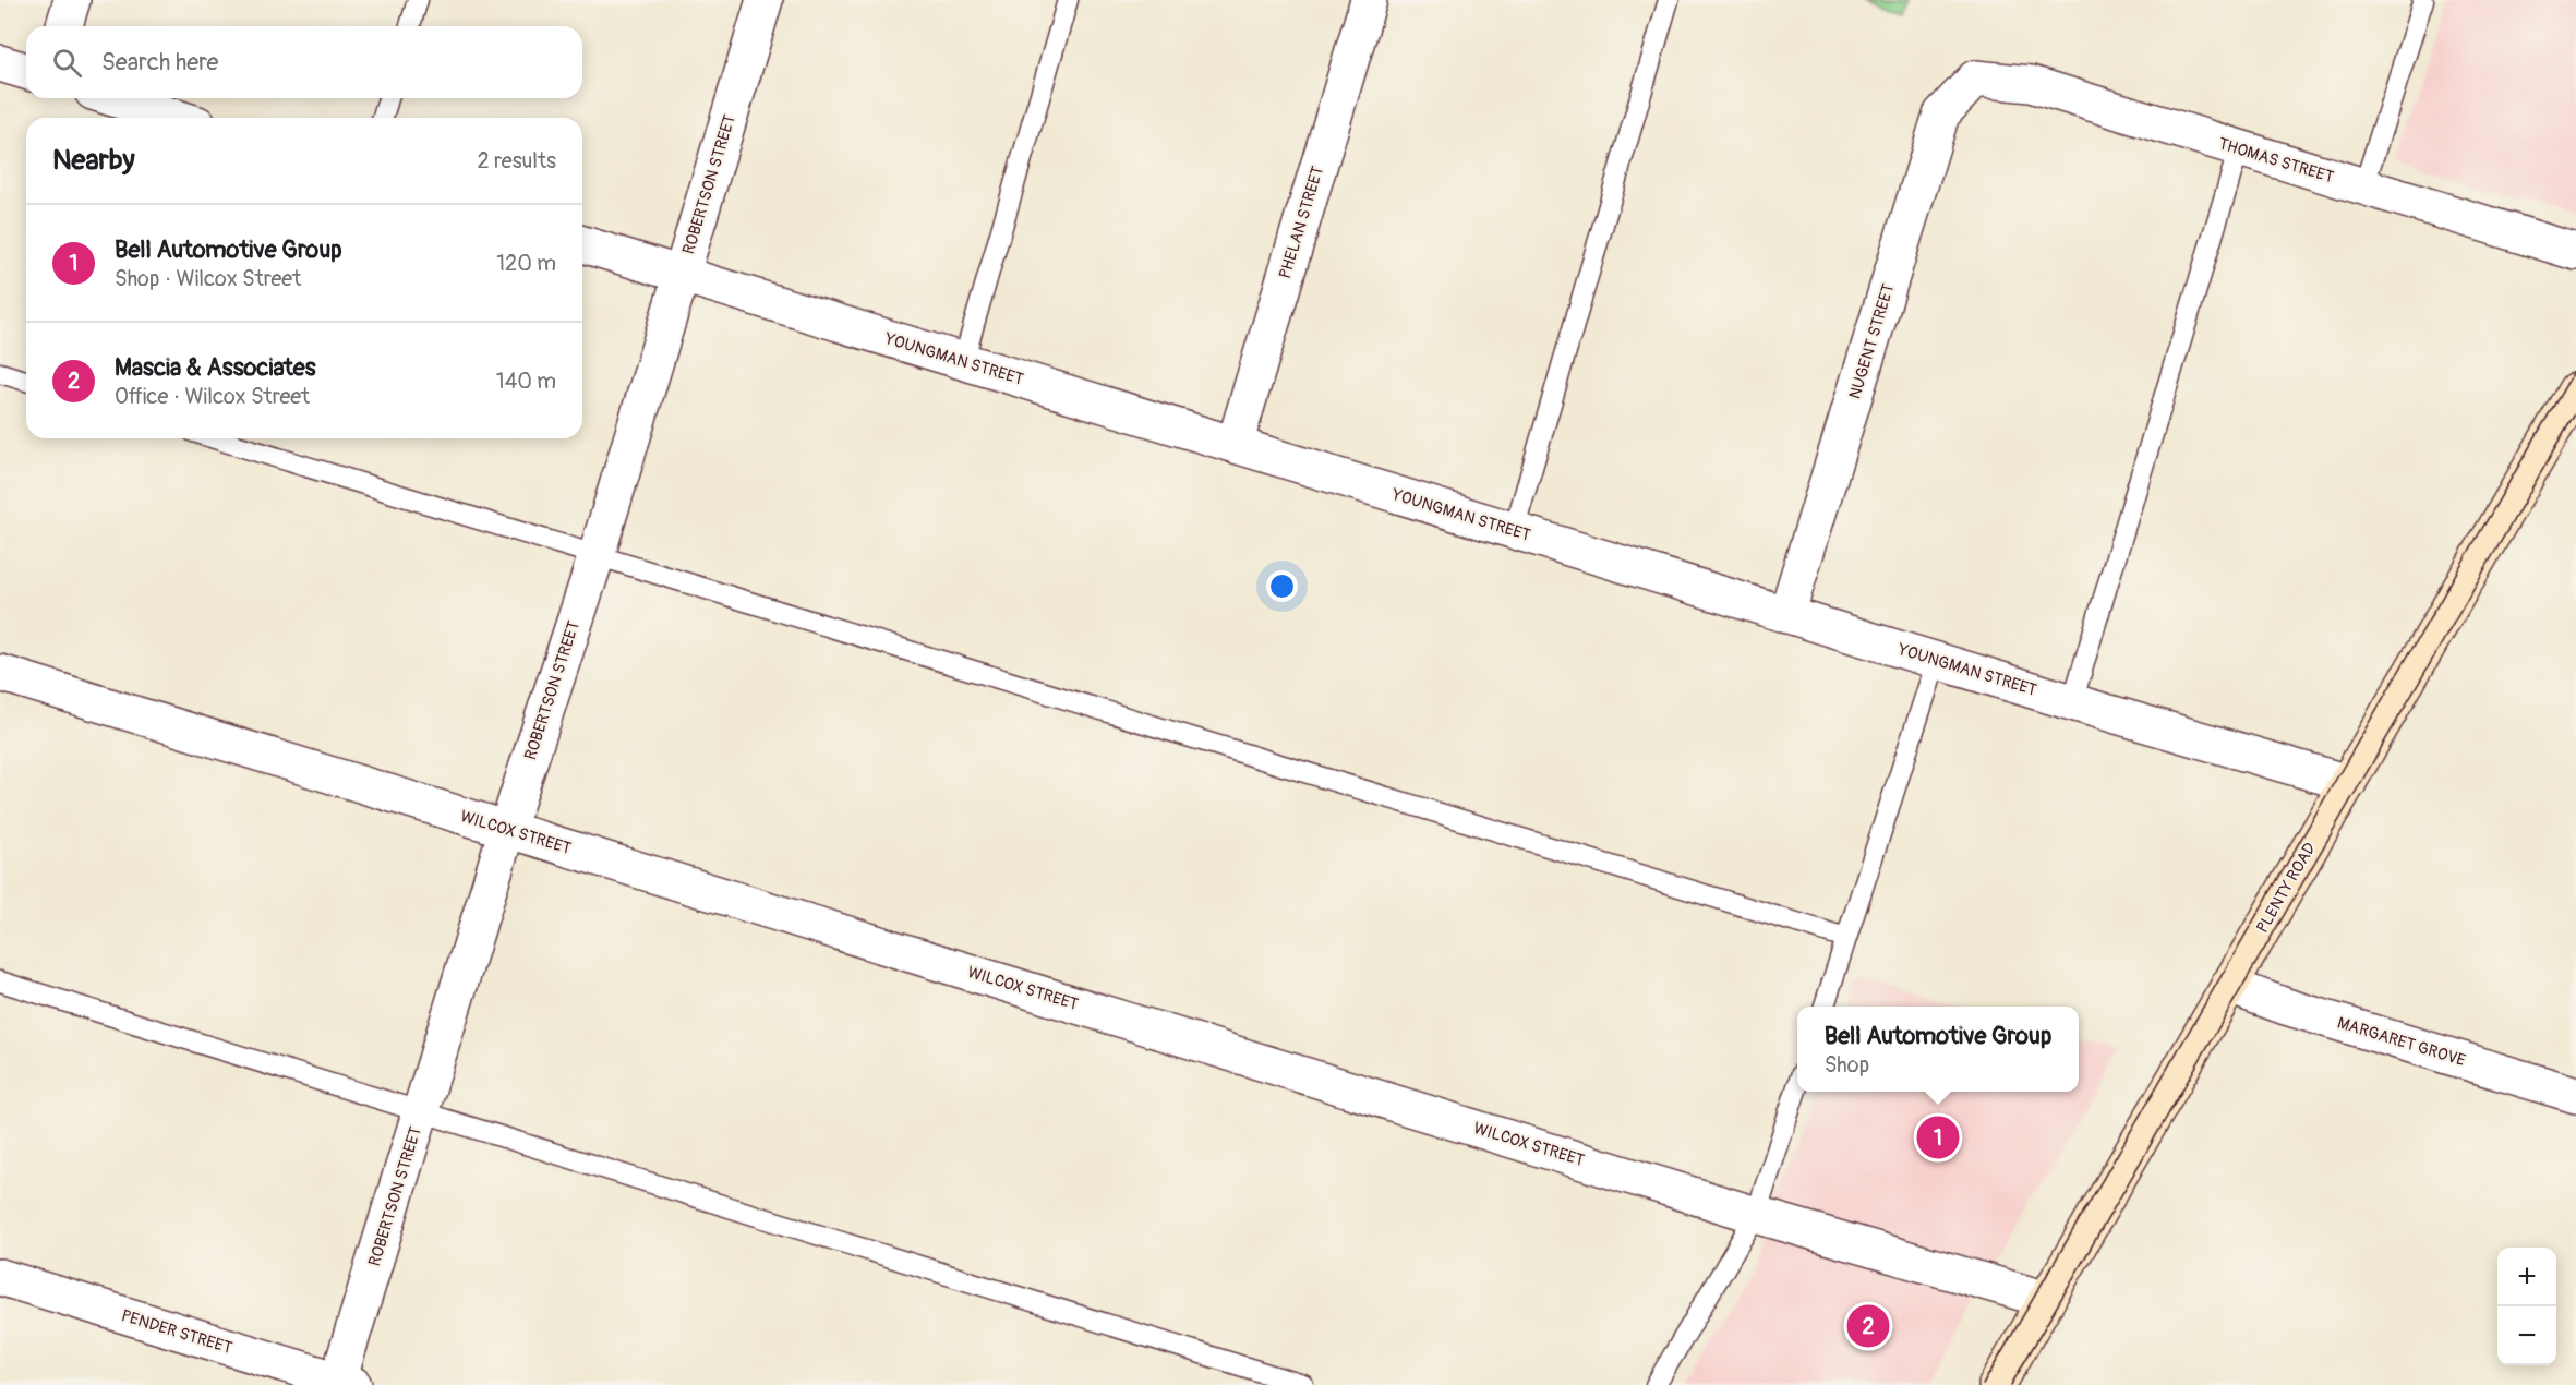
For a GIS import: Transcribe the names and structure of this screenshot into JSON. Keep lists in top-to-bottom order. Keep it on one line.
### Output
{"streets":{"main road":["PLENTY ROAD"],"street":["THOMAS STREET","ROBERTSON STREET","PHELAN STREET","NUGENT STREET","YOUNGMAN STREET","WILCOX STREET","MARGARET GROVE","PENDER STREET"]},"crossings":[["THOMAS STREET","NUGENT STREET"],["ROBERTSON STREET","YOUNGMAN STREET"],["ROBERTSON STREET","WILCOX STREET"],["ROBERTSON STREET","PENDER STREET"],["PHELAN STREET","YOUNGMAN STREET"],["NUGENT STREET","YOUNGMAN STREET"],["YOUNGMAN STREET","PLENTY ROAD"],["WILCOX STREET","PLENTY ROAD"],["PLENTY ROAD","MARGARET GROVE"]],"page":{"search":"Search here","heading":["Nearby","2 results"],"list":[{"mark":"1","name":"Bell Automotive Group","note":"Shop · Wilcox Street","value":"120 m"},{"mark":"2","name":"Mascia & Associates","note":"Office · Wilcox Street","value":"140 m"}],"popup":["Bell Automotive Group","Shop"],"pins":["1","2"],"map_buttons":["+","−"]}}
